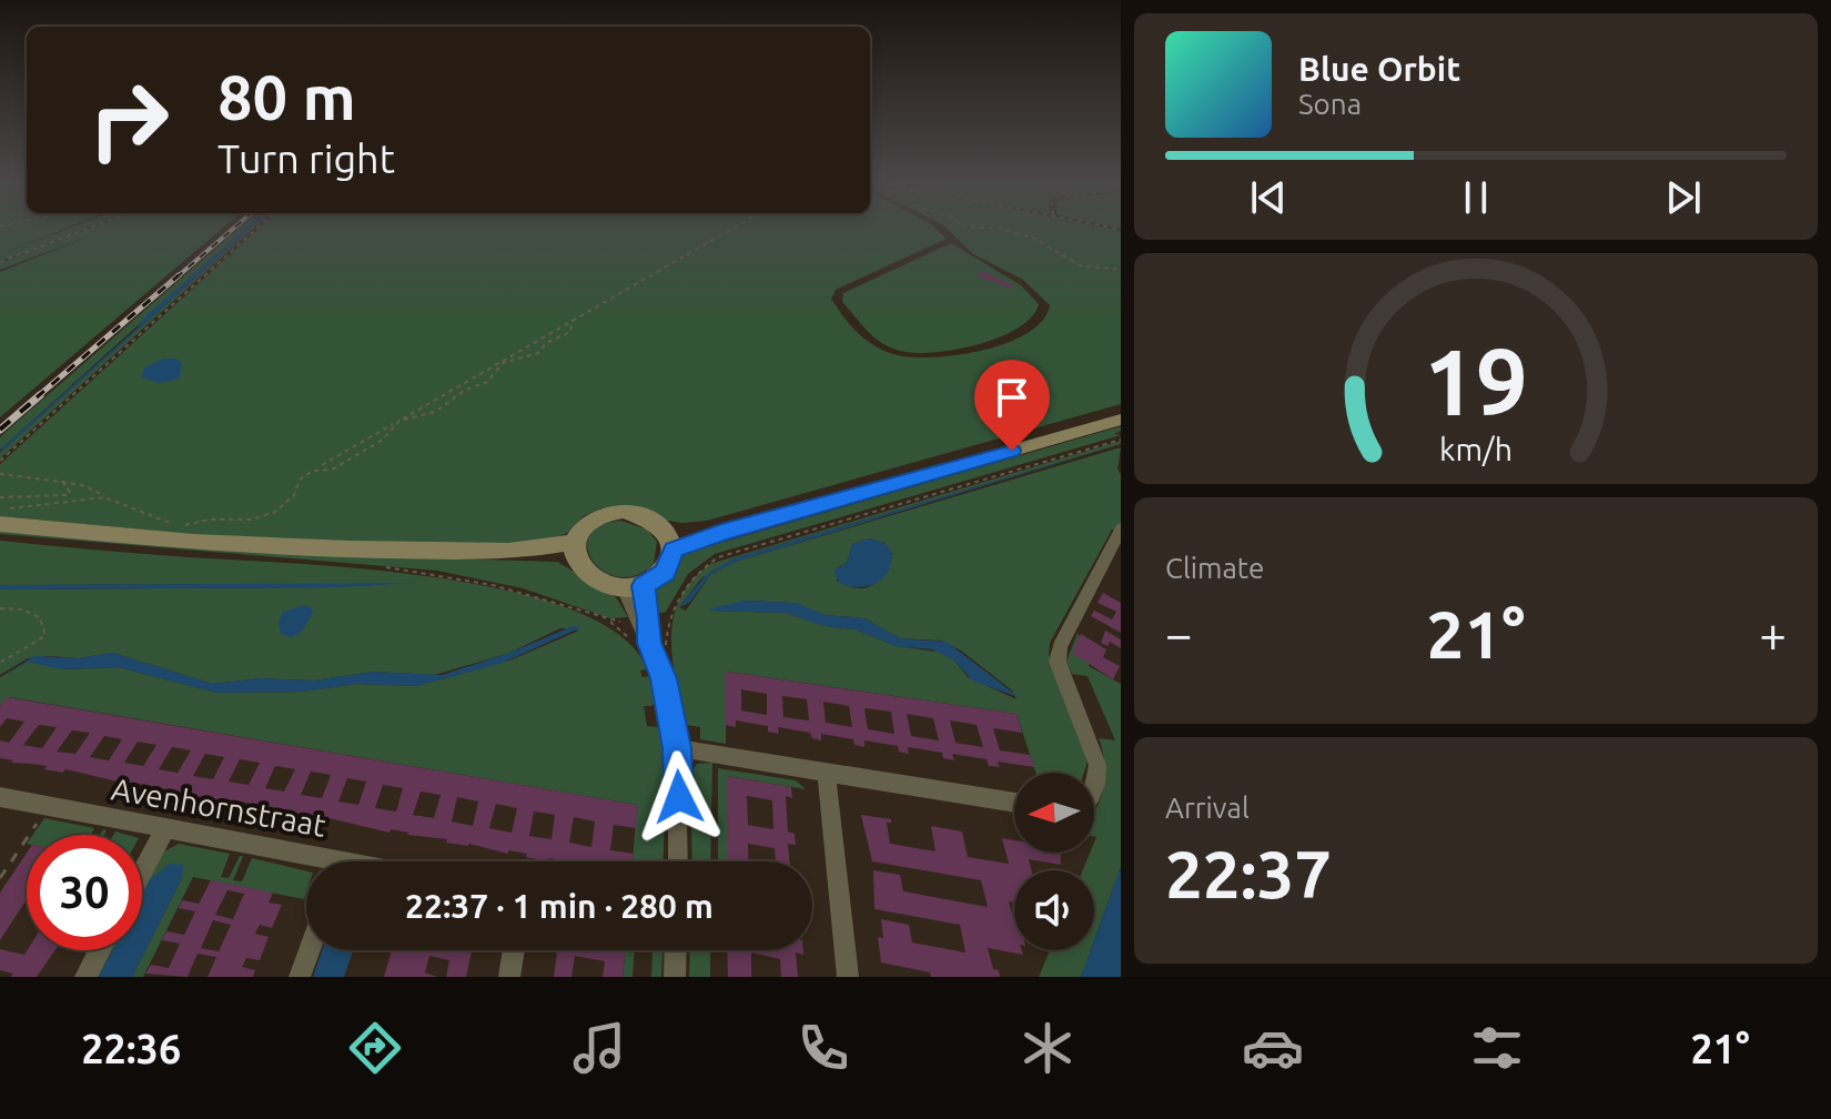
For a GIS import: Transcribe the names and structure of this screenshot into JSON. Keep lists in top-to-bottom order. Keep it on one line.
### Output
{"streets":{"street":["Avenhornstraat"]},"north":"left","page":{"turn":["80 m","Turn right"],"song":["Blue Orbit","Sona"],"tile":["Climate",["Arrival","22:37"]],"heat":["−","21°","+"],"limit":"30","trip":"22:37 · 1 min · 280 m","tabs":["22:36","21°"],"gauge":["19","km/h"]}}
